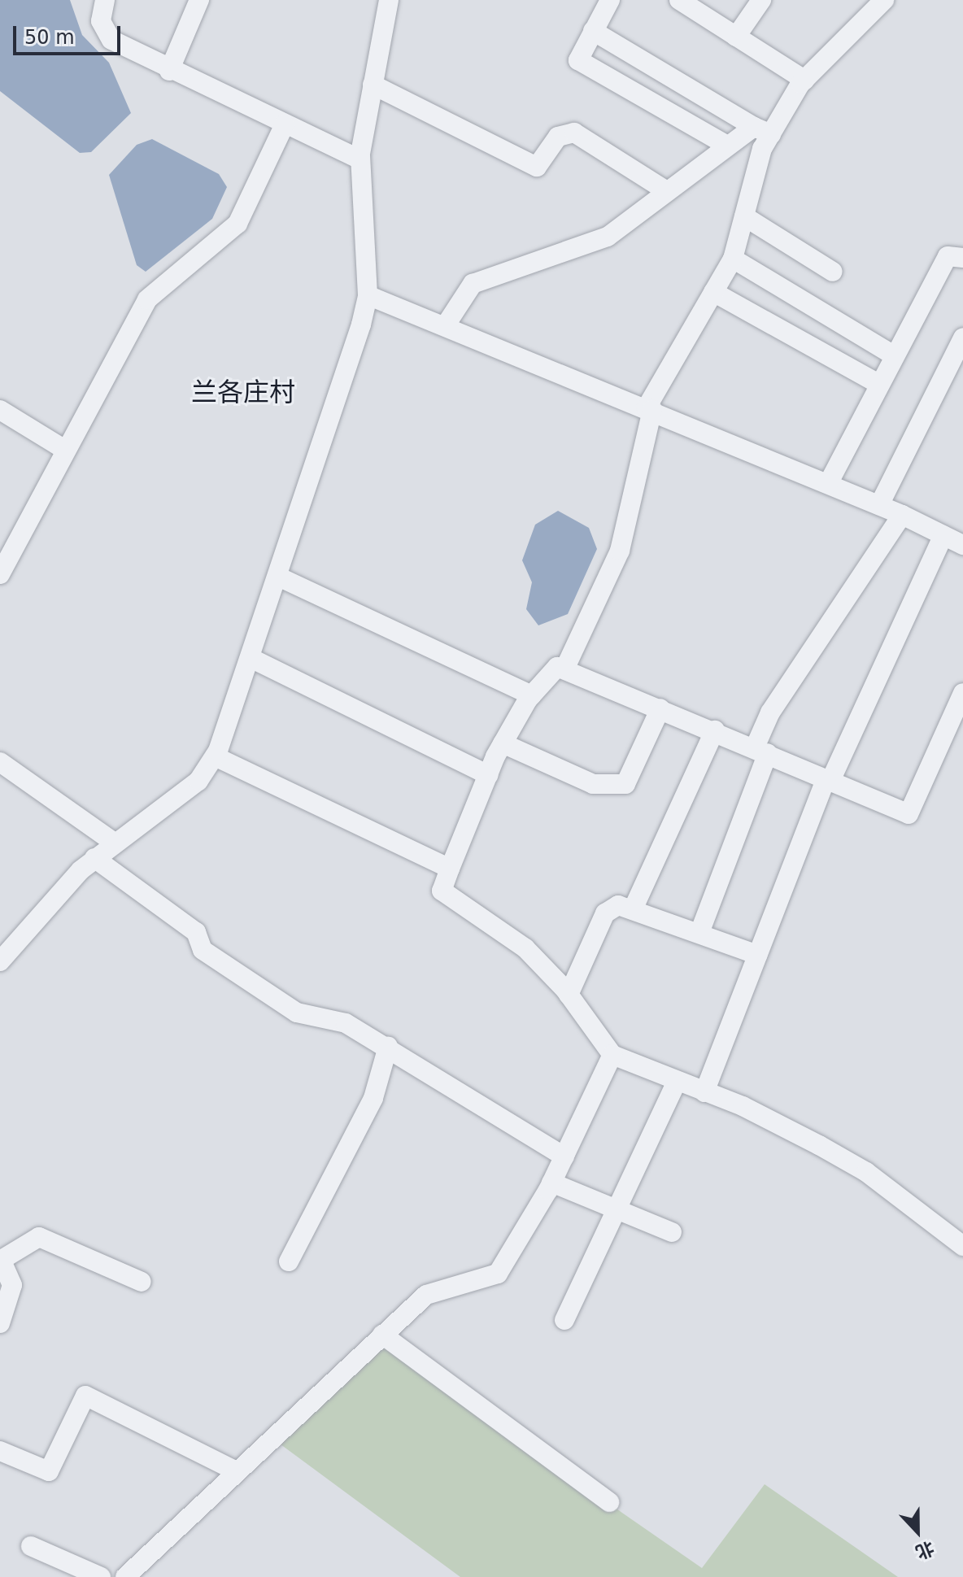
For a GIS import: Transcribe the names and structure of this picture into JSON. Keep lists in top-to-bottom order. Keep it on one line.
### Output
{"districts":["兰各庄村"],"scale_bar":"50 m","north":"bottom"}
